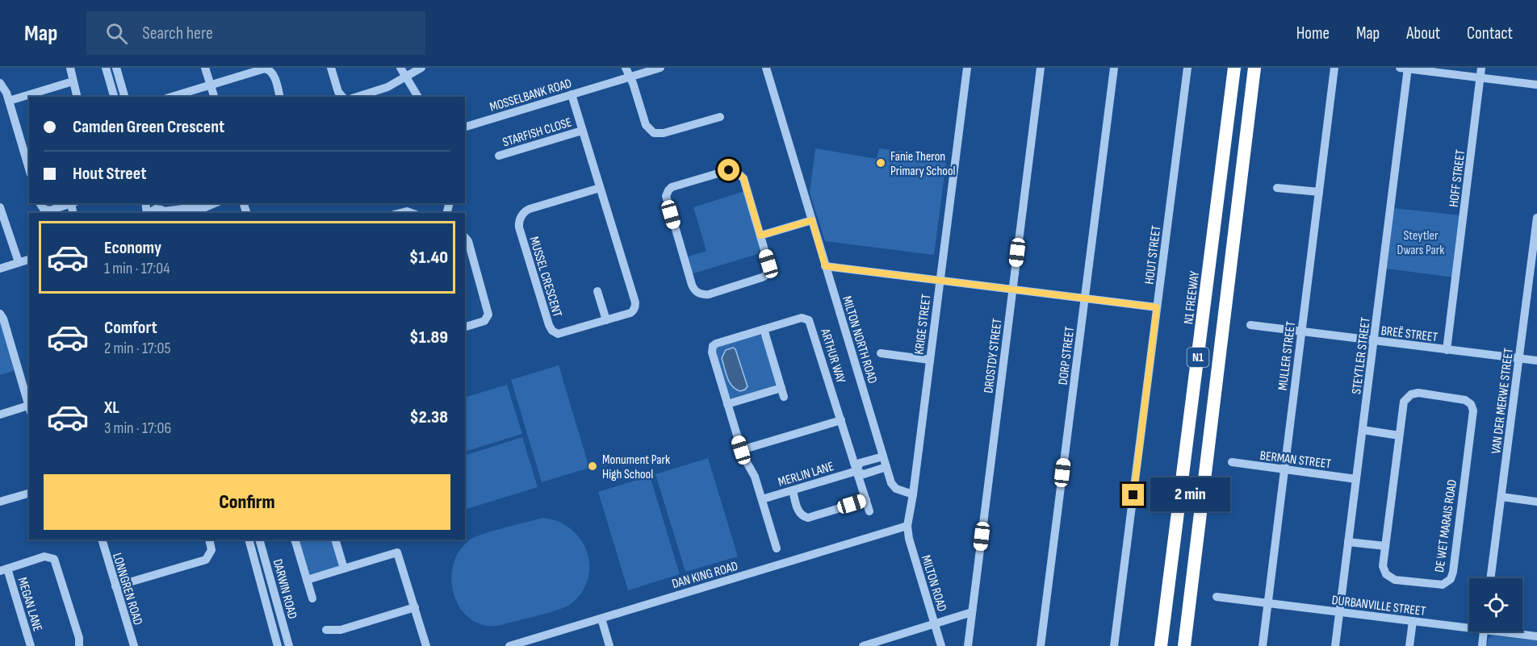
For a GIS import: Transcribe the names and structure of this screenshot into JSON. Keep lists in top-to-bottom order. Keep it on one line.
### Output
{"streets":{"highway":["N1 FREEWAY","N1"],"street":["MOSSELBANK ROAD","STARFISH CLOSE","HOFF STREET","HOUT STREET","MUSSEL CRESCENT","KRIGE STREET","BREË STREET","MILTON NORTH ROAD","ARTHUR WAY","DROSTDY STREET","DORP STREET","MULLER STREET","STEYTLER STREET","VAN DER MERWE STREET","BERMAN STREET","MERLIN LANE","DE WET MARAIS ROAD","DAN KING ROAD","MILTON ROAD","LONNGREN ROAD","DARWIN ROAD","MEGAN LANE","DURBANVILLE STREET"]},"crossings":[["MOSSELBANK ROAD","MUSSEL CRESCENT"],["STARFISH CLOSE","MUSSEL CRESCENT"],["HOFF STREET","BREË STREET"],["KRIGE STREET","MILTON NORTH ROAD"],["KRIGE STREET","DAN KING ROAD"],["KRIGE STREET","MILTON ROAD"],["BREË STREET","MULLER STREET"],["BREË STREET","STEYTLER STREET"],["BREË STREET","VAN DER MERWE STREET"],["MILTON NORTH ROAD","MERLIN LANE"],["ARTHUR WAY","MERLIN LANE"],["MULLER STREET","BERMAN STREET"],["MULLER STREET","DURBANVILLE STREET"],["STEYTLER STREET","BERMAN STREET"],["STEYTLER STREET","DURBANVILLE STREET"],["DAN KING ROAD","MILTON ROAD"]],"parks":["Steytler Dwars Park"],"places":["Fanie Theron Primary School","Monument Park High School"],"page":{"header":"Map","search":"Search here","nav":["Home","Map","About","Contact"],"banner":["Camden Green Crescent","Hout Street"],"list":[{"name":"Economy","note":"1 min · 17:04","value":"$1.40"},{"name":"Comfort","note":"2 min · 17:05","value":"$1.89"},{"name":"XL","note":"3 min · 17:06","value":"$2.38"}],"buttons":"Confirm","bubble":"2 min"}}
